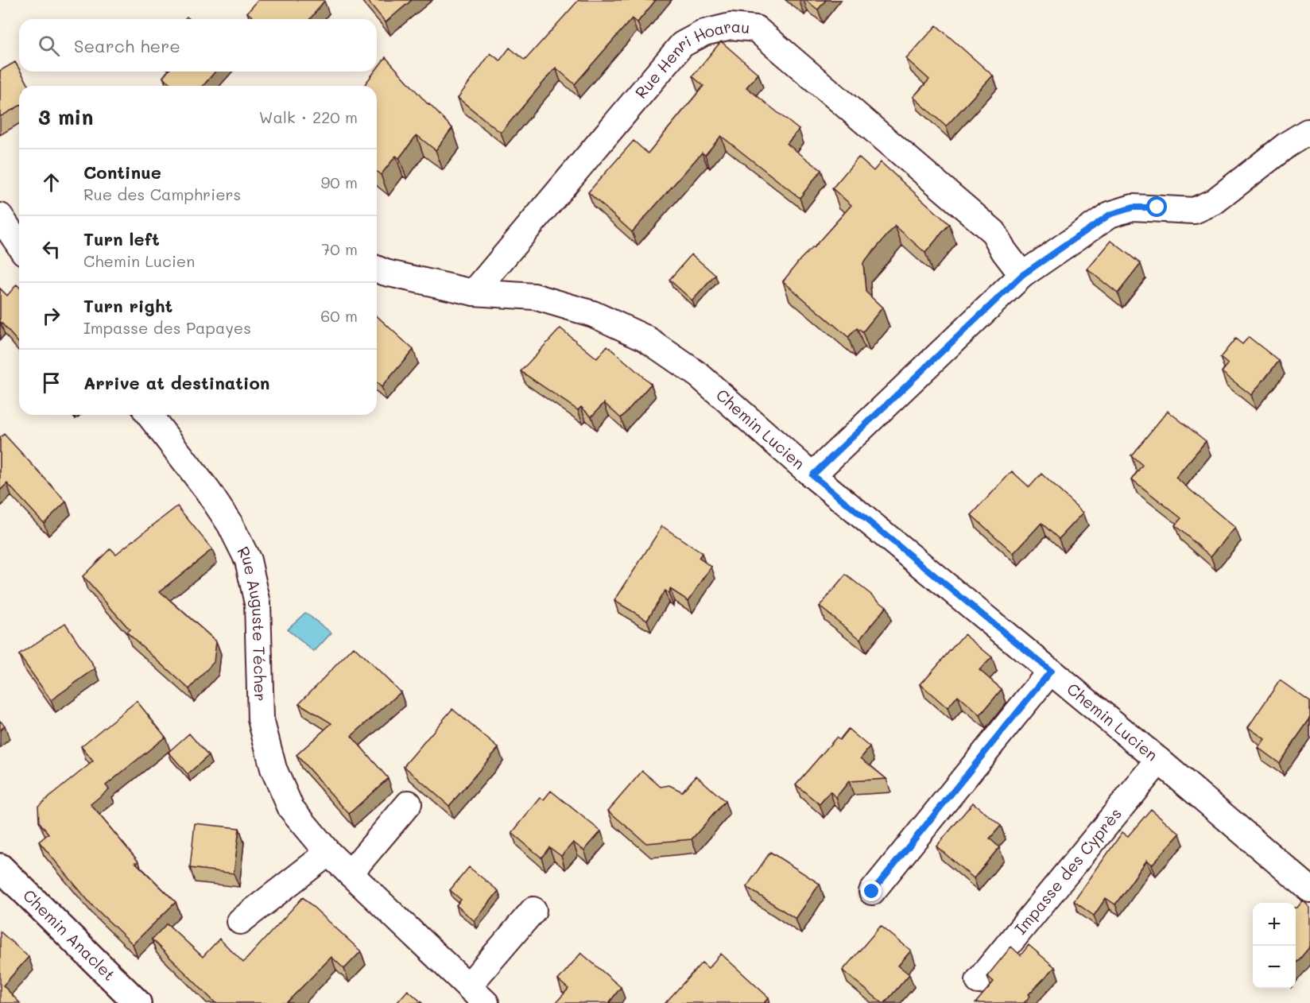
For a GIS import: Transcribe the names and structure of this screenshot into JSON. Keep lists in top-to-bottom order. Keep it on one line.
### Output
{"streets":{"street":["Rue Henri Hoarau","Chemin Lucien","Rue Auguste Técher","Impasse des Cyprès","Chemin Anaclet"]},"crossings":[["Rue Henri Hoarau","Chemin Lucien"],["Chemin Lucien","Impasse des Cyprès"]],"page":{"search":"Search here","heading":["3 min","Walk · 220 m"],"list":[["Continue","Rue des Camphriers","90 m"],["Turn left","Chemin Lucien","70 m"],["Turn right","Impasse des Papayes","60 m"],"Arrive at destination"],"map_buttons":["+","−"]}}
